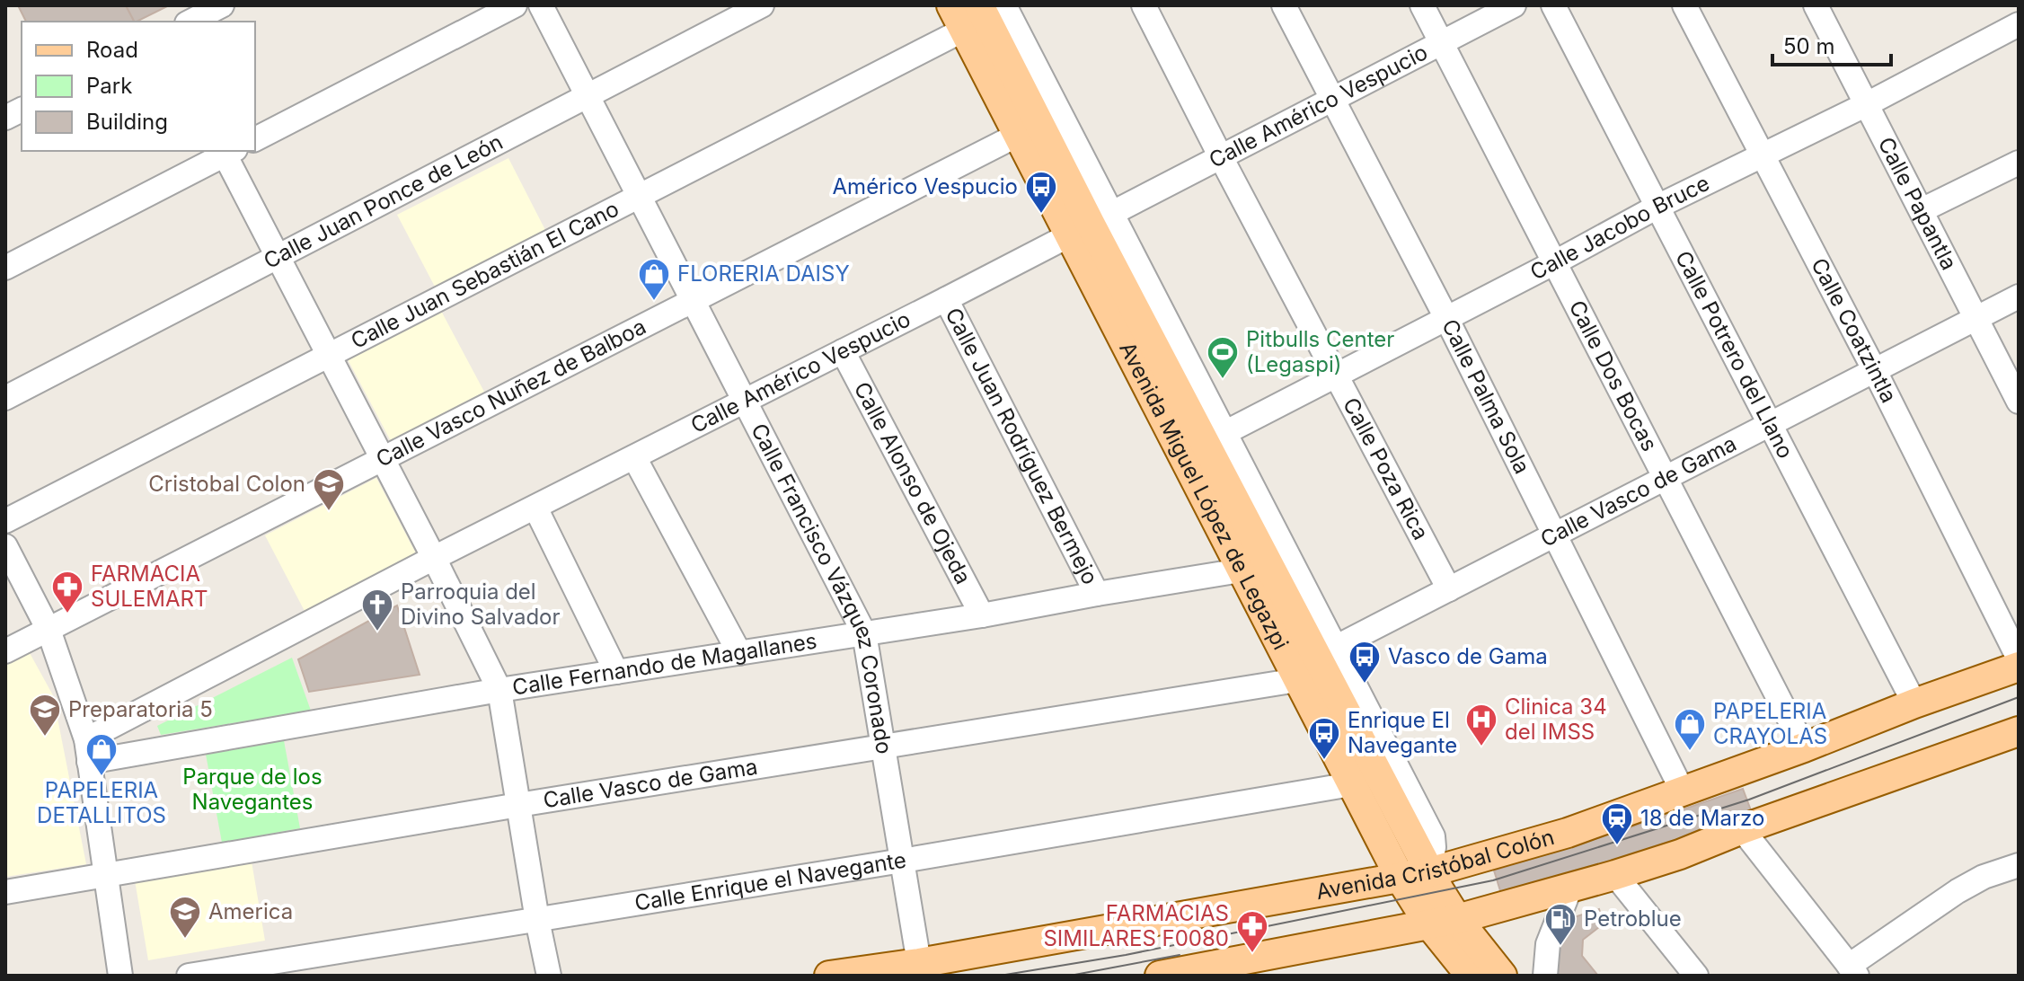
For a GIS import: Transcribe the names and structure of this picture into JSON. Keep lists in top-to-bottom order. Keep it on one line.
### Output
{"streets":{"main road":["Avenida Miguel López de Legazpi","Avenida Cristóbal Colón"],"street":["Calle Américo Vespucio","Calle Juan Ponce de León","Calle Papantla","Calle Jacobo Bruce","Calle Juan Sebastián El Cano","Calle Coatzintla","Calle Potrero del Llano","Calle Dos Bocas","Calle Vasco Nuñez de Balboa","Calle Palma Sola","Calle Juan Rodríguez Bermejo","Calle Poza Rica","Calle Alonso de Ojeda","Calle Vasco de Gama","Calle Francisco Vázquez Coronado","Calle Fernando de Magallanes","Calle Enrique el Navegante"]},"crossings":[["Calle Américo Vespucio","Calle Dos Bocas"],["Calle Américo Vespucio","Calle Palma Sola"],["Calle Américo Vespucio","Calle Juan Rodríguez Bermejo"],["Calle Américo Vespucio","Calle Poza Rica"],["Calle Américo Vespucio","Calle Alonso de Ojeda"],["Calle Américo Vespucio","Avenida Miguel López de Legazpi"],["Calle Américo Vespucio","Calle Francisco Vázquez Coronado"],["Calle Américo Vespucio","Calle Fernando de Magallanes"],["Calle Juan Ponce de León","Calle Francisco Vázquez Coronado"],["Calle Papantla","Calle Jacobo Bruce"],["Calle Papantla","Calle Vasco de Gama"],["Calle Jacobo Bruce","Calle Coatzintla"],["Calle Jacobo Bruce","Calle Potrero del Llano"],["Calle Jacobo Bruce","Calle Dos Bocas"],["Calle Jacobo Bruce","Calle Palma Sola"],["Calle Jacobo Bruce","Calle Poza Rica"],["Calle Jacobo Bruce","Avenida Miguel López de Legazpi"],["Calle Juan Sebastián El Cano","Avenida Miguel López de Legazpi"],["Calle Juan Sebastián El Cano","Calle Francisco Vázquez Coronado"],["Calle Coatzintla","Calle Vasco de Gama"],["Calle Potrero del Llano","Calle Vasco de Gama"],["Calle Potrero del Llano","Avenida Cristóbal Colón"],["Calle Dos Bocas","Calle Vasco de Gama"],["Calle Dos Bocas","Avenida Cristóbal Colón"],["Calle Vasco Nuñez de Balboa","Avenida Miguel López de Legazpi"],["Calle Vasco Nuñez de Balboa","Calle Francisco Vázquez Coronado"],["Calle Palma Sola","Calle Vasco de Gama"],["Calle Palma Sola","Avenida Cristóbal Colón"],["Calle Juan Rodríguez Bermejo","Calle Fernando de Magallanes"],["Calle Poza Rica","Calle Vasco de Gama"],["Calle Alonso de Ojeda","Calle Fernando de Magallanes"],["Calle Vasco de Gama","Avenida Miguel López de Legazpi"],["Calle Vasco de Gama","Calle Francisco Vázquez Coronado"],["Avenida Miguel López de Legazpi","Calle Fernando de Magallanes"],["Avenida Miguel López de Legazpi","Avenida Cristóbal Colón"],["Avenida Miguel López de Legazpi","Calle Enrique el Navegante"],["Calle Francisco Vázquez Coronado","Calle Fernando de Magallanes"],["Calle Francisco Vázquez Coronado","Avenida Cristóbal Colón"],["Calle Francisco Vázquez Coronado","Calle Enrique el Navegante"]],"parks":["Parque de los Navegantes"],"places":{"bus stop":["Américo Vespucio","Vasco de Gama","Enrique El Navegante"],"shop":["FLORERIA DAISY","PAPELERIA CRAYOLAS","PAPELERIA DETALLITOS"],"sports":["Pitbulls Center (Legaspi)"],"school or university":["Cristobal Colon","Preparatoria 5","America"],"pharmacy":["FARMACIA SULEMART","FARMACIAS SIMILARES F0080"],"church":["Parroquia del Divino Salvador"],"hospital":["Clinica 34 del IMSS"],"station":["18 de Marzo"],"fuel station":["Petroblue"]},"legend":["Road","Park","Building"],"scale_bar":"50 m"}
